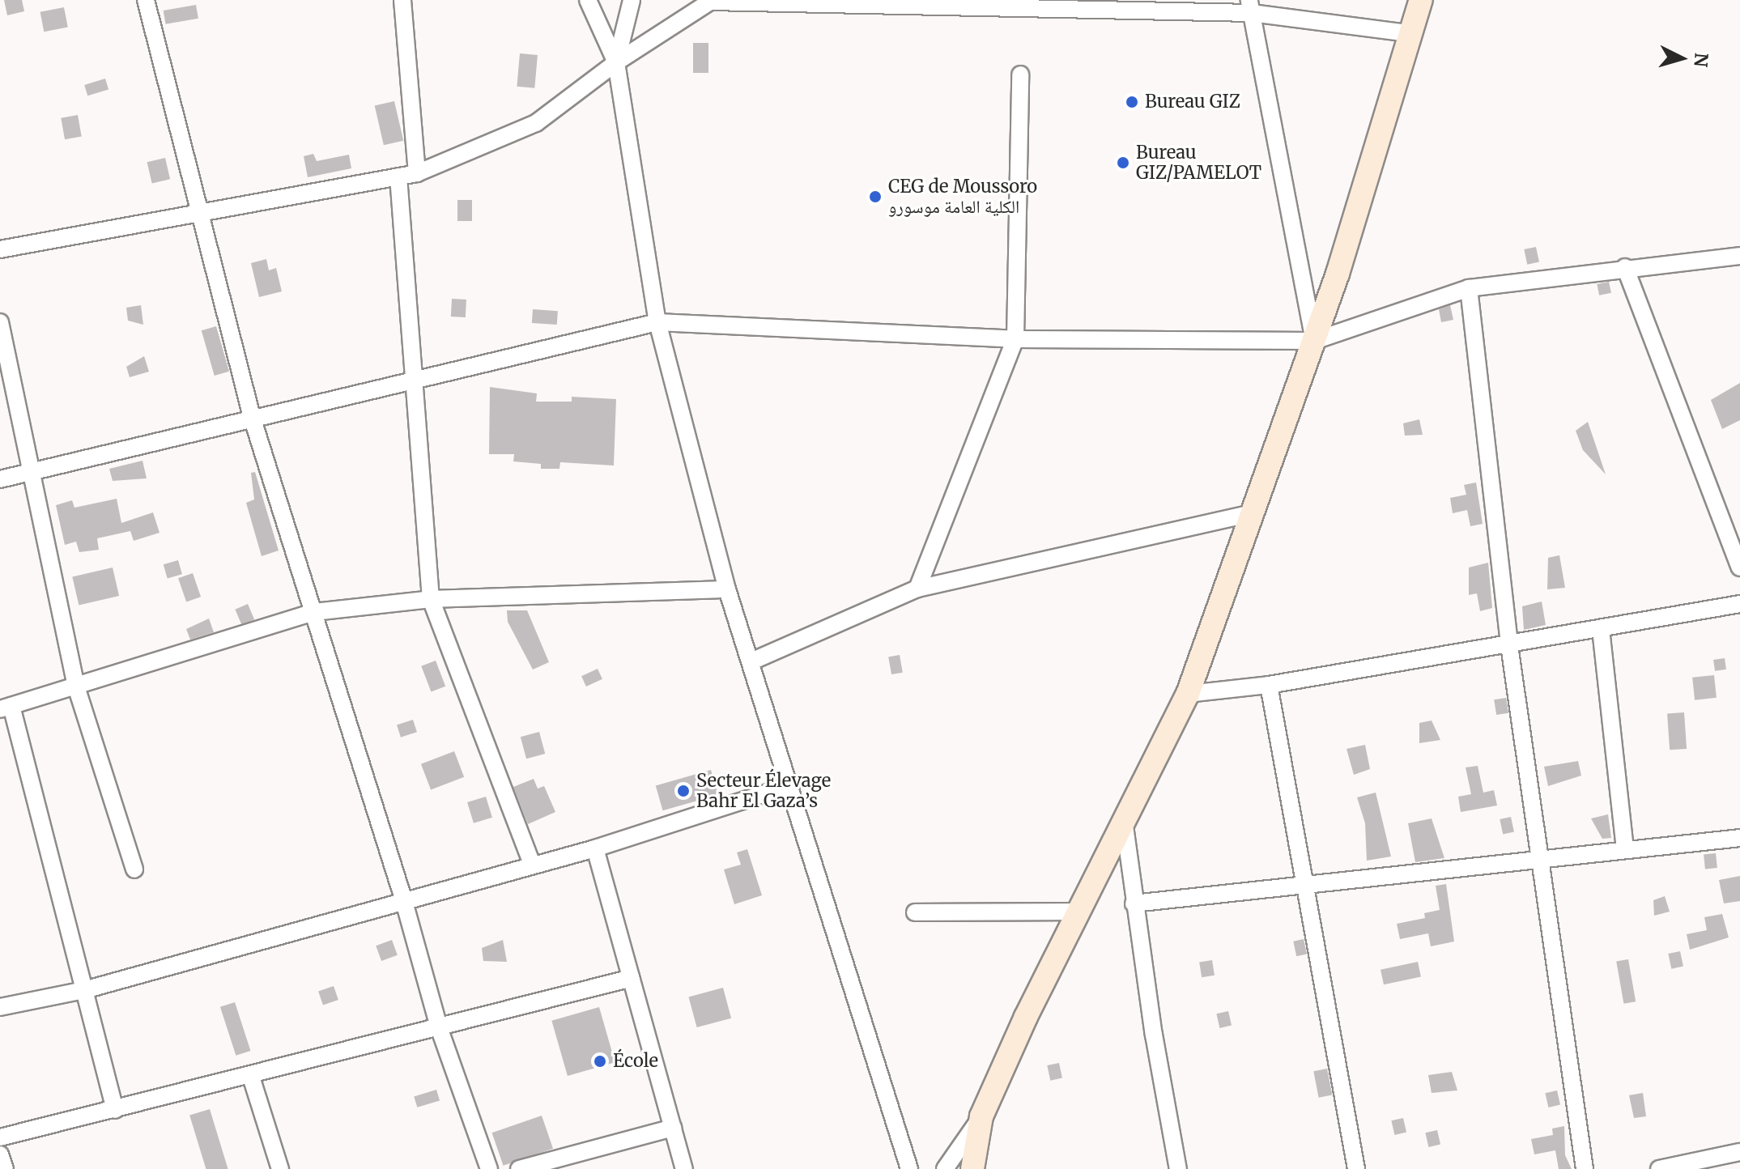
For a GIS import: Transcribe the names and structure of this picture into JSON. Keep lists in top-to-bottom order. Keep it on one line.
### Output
{"places":["Bureau GIZ","Bureau GIZ/PAMELOT","CEG de Moussoro الكلية العامة موسورو","Secteur Élevage Bahr El Gaza’s","École"],"north":"right"}
